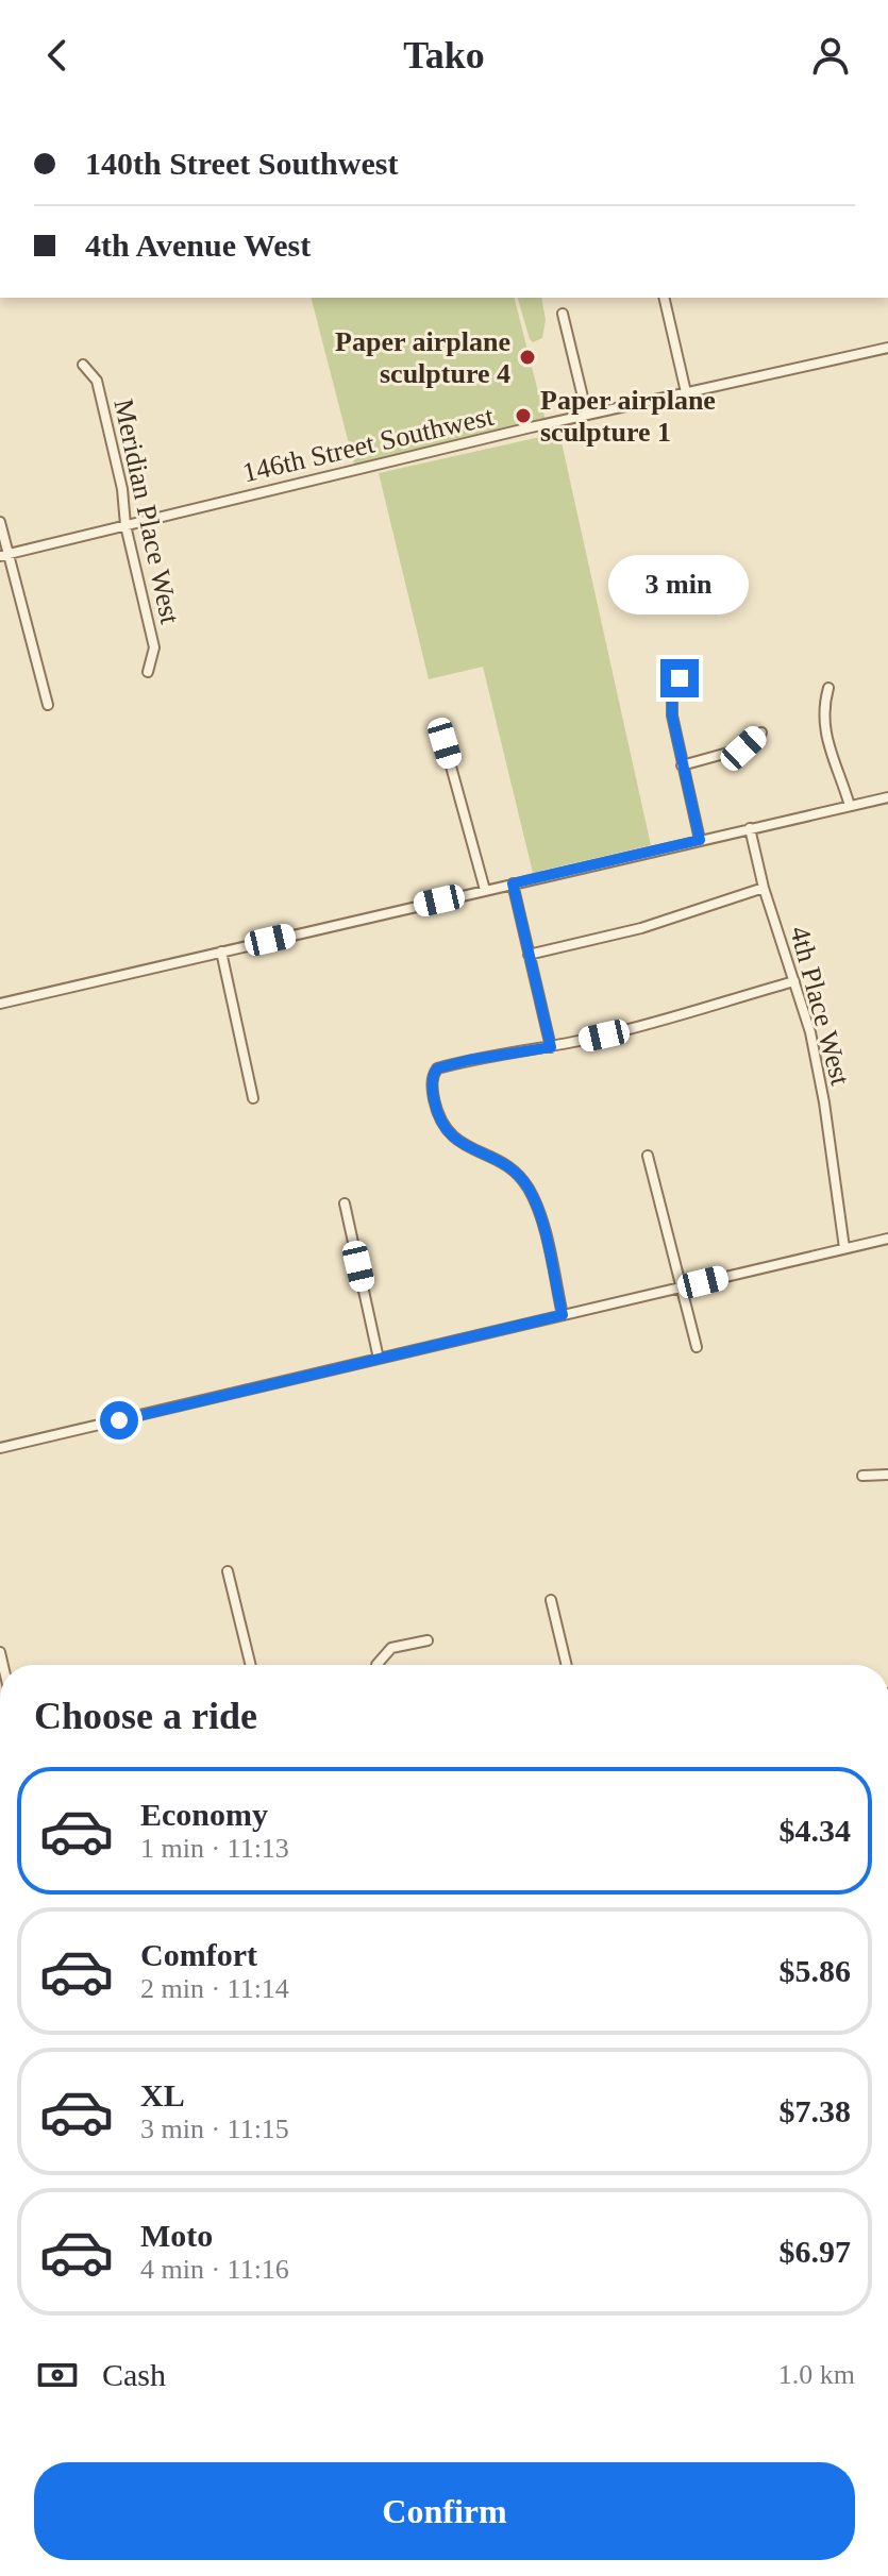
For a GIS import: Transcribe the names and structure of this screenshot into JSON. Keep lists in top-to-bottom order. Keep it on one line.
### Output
{"streets":{"street":["146th Street Southwest","Meridian Place West","4th Place West"]},"crossings":[["146th Street Southwest","Meridian Place West"]],"places":["Paper airplane sculpture 4","Paper airplane sculpture 1"],"page":{"header":"Tako","banner":["140th Street Southwest","4th Avenue West"],"bubble":"3 min","heading":"Choose a ride","list":[{"name":"Economy","note":"1 min · 11:13","value":"$4.34"},{"name":"Comfort","note":"2 min · 11:14","value":"$5.86"},{"name":"XL","note":"3 min · 11:15","value":"$7.38"},{"name":"Moto","note":"4 min · 11:16","value":"$6.97"}],"pay":["Cash","1.0 km"],"buttons":"Confirm"}}
